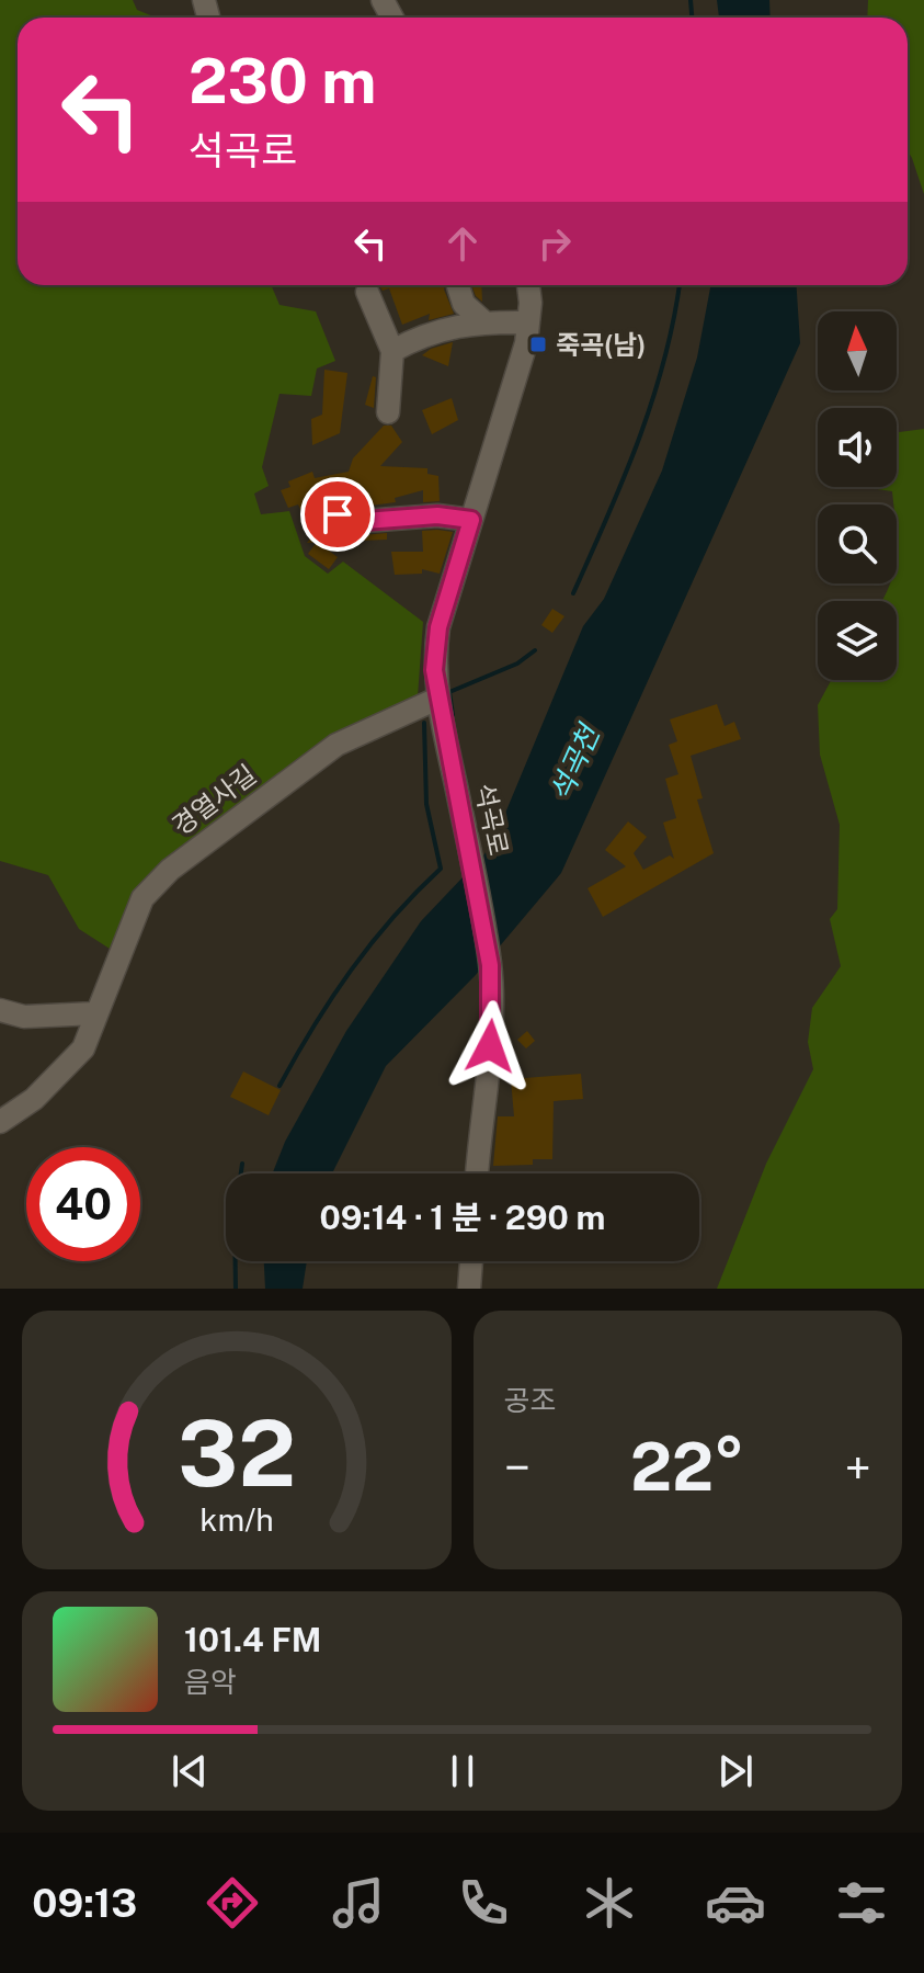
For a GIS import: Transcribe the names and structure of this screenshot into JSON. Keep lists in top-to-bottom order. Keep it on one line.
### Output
{"streets":{"street":["경열사길","석곡로"]},"crossings":[["경열사길","석곡로"]],"water":["석곡천"],"places":{"transit":["죽곡(남)"]},"north":"top","page":{"turn":["230 m","석곡로"],"limit":"40","trip":"09:14 · 1 분 · 290 m","tile":"공조","heat":["−","22°","+"],"song":["101.4 FM","음악"],"tabs":"09:13","gauge":["32","km/h"]}}
